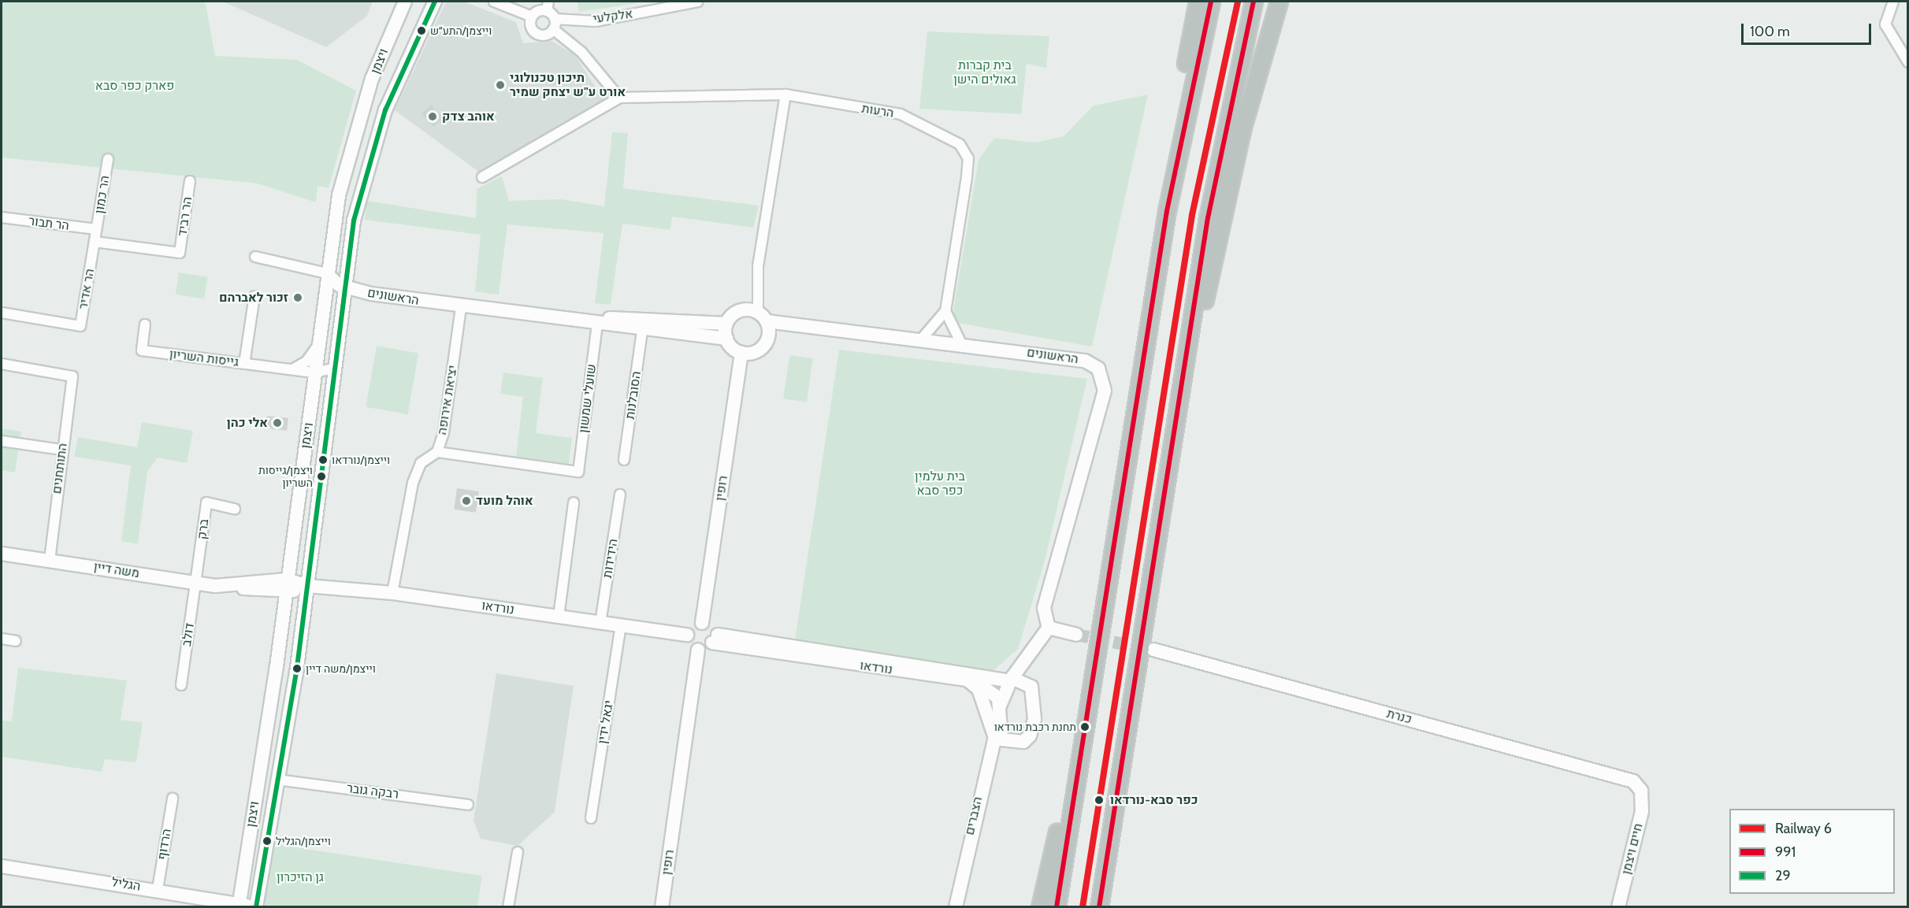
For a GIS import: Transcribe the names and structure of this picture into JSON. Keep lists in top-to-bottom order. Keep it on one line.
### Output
{"streets":{"street":["אלקלעי","ויצמן","הרעות","הר כמון","הר רביד","הר תבור","הר אדיר","הראשונים","גייסות השריון","הסובלנות","שועלי שמשון","יציאת אירופה","התותחנים","רופין","ברק","הידידות","משה דיין","נורדאו","דולב","כנרת","יגאל ידין","רבקה גובר","הצברים","הרדוף","חיים ויצמן","הגליל"]},"crossings":[["ויצמן","הראשונים"],["ויצמן","גייסות השריון"],["ויצמן","משה דיין"],["ויצמן","נורדאו"],["ויצמן","רבקה גובר"],["ויצמן","הגליל"],["הר כמון","הר תבור"],["הר כמון","הר אדיר"],["הר רביד","הר אדיר"],["הר תבור","הר אדיר"],["הראשונים","הסובלנות"],["הראשונים","שועלי שמשון"],["הראשונים","יציאת אירופה"],["הראשונים","רופין"],["שועלי שמשון","יציאת אירופה"],["יציאת אירופה","נורדאו"],["התותחנים","משה דיין"],["רופין","נורדאו"],["ברק","משה דיין"],["ברק","דולב"],["הידידות","נורדאו"],["משה דיין","נורדאו"],["משה דיין","דולב"],["נורדאו","יגאל ידין"],["נורדאו","הצברים"],["כנרת","חיים ויצמן"],["הרדוף","הגליל"]],"parks":["בית קברות גאולים הישן","פארק כפר סבא","בית עלמין כפר סבא","גן הזיכרון"],"places":["וייצמן/התע״ש","תיכון טכנולוגי אורט ע\"ש יצחק שמיר","אוהב צדק","זכור לאברהם","אלי כהן","וייצמן/נורדאו","ויצמן/גייסות השריון","אוהל מועד","וייצמן/משה דיין","תחנת רכבת נורדאו","כפר סבא-נורדאו","וייצמן/הגליל"],"lines":["rail line 6","transit line 991","transit line 29"],"legend":["Railway 6","991","29"],"scale_bar":"100 m"}
